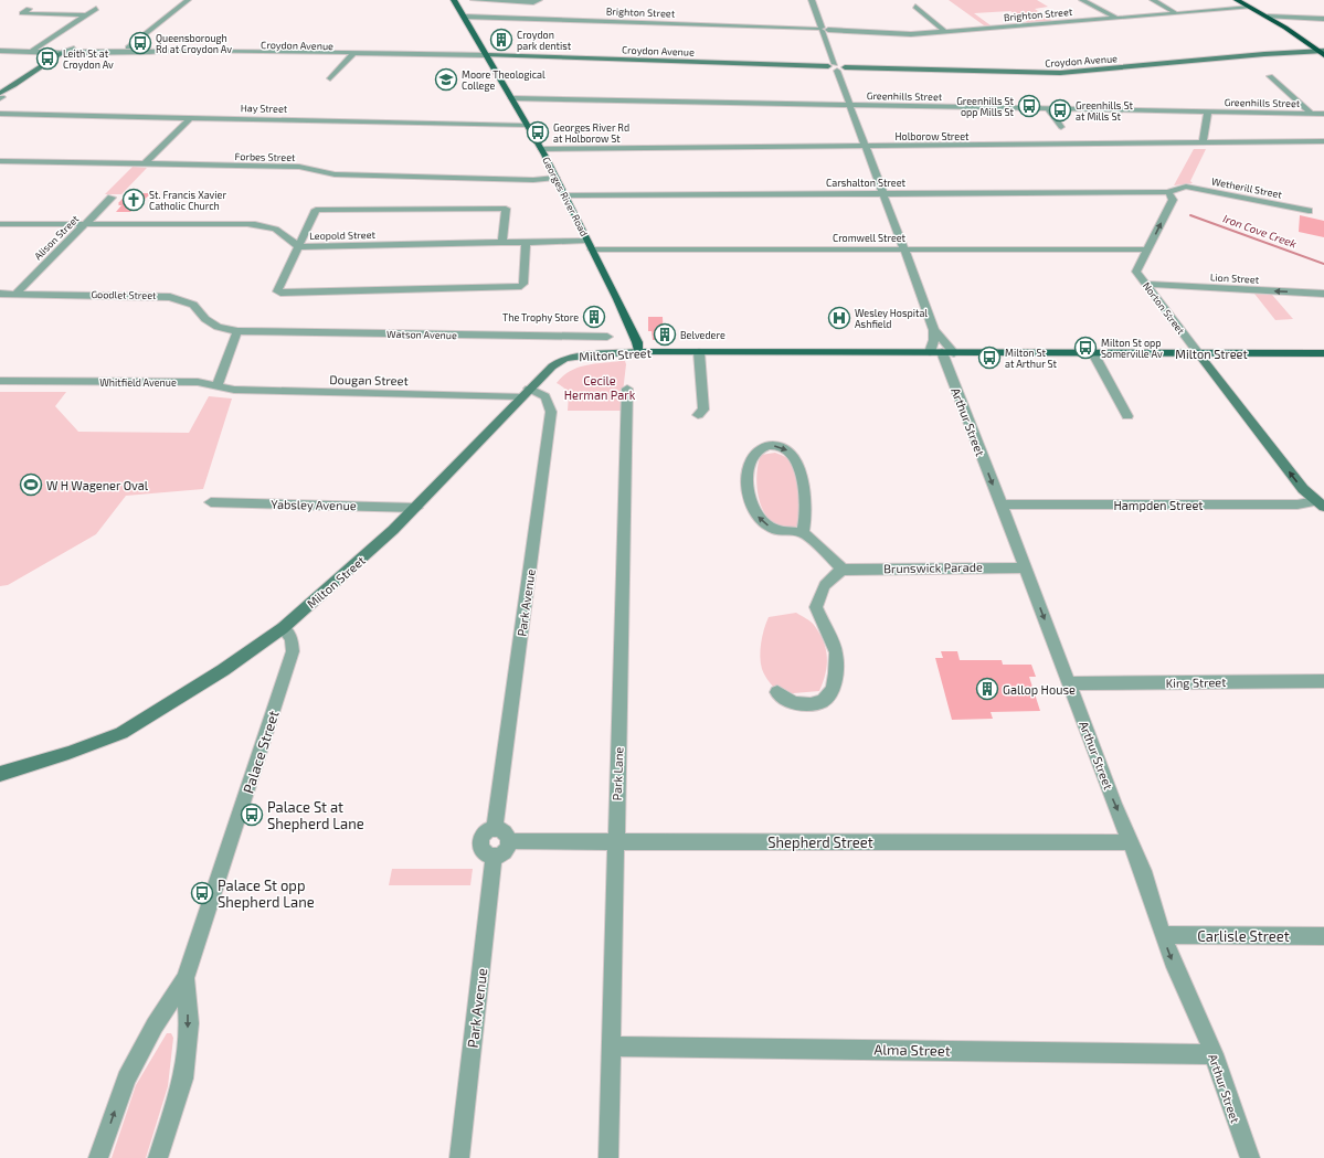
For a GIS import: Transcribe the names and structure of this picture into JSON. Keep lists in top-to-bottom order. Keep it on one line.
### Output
{"streets":{"main road":["Georges River Road","Milton Street"],"street":["Brighton Street","Croydon Avenue","Greenhills Street","Hay Street","Holborow Street","Forbes Street","Carshalton Street","Wetherill Street","Leopold Street","Alison Street","Cromwell Street","Lion Street","Goodlet Street","Norton Street","Watson Avenue","Dougan Street","Whitfield Avenue","Arthur Street","Yabsley Avenue","Hampden Street","Brunswick Parade","Park Avenue","King Street","Palace Street","Park Lane","Shepherd Street","Carlisle Street","Alma Street"]},"crossings":[["Brighton Street","Georges River Road"],["Brighton Street","Arthur Street"],["Croydon Avenue","Georges River Road"],["Croydon Avenue","Arthur Street"],["Greenhills Street","Georges River Road"],["Greenhills Street","Arthur Street"],["Hay Street","Georges River Road"],["Holborow Street","Georges River Road"],["Holborow Street","Arthur Street"],["Forbes Street","Georges River Road"],["Carshalton Street","Wetherill Street"],["Carshalton Street","Georges River Road"],["Carshalton Street","Norton Street"],["Carshalton Street","Arthur Street"],["Wetherill Street","Norton Street"],["Georges River Road","Leopold Street"],["Georges River Road","Cromwell Street"],["Georges River Road","Milton Street"],["Leopold Street","Alison Street"],["Leopold Street","Cromwell Street"],["Alison Street","Goodlet Street"],["Cromwell Street","Norton Street"],["Cromwell Street","Arthur Street"],["Lion Street","Norton Street"],["Goodlet Street","Watson Avenue"],["Norton Street","Milton Street"],["Norton Street","Hampden Street"],["Milton Street","Dougan Street"],["Milton Street","Arthur Street"],["Milton Street","Yabsley Avenue"],["Milton Street","Park Avenue"],["Milton Street","Palace Street"],["Dougan Street","Whitfield Avenue"],["Dougan Street","Park Avenue"],["Arthur Street","Hampden Street"],["Arthur Street","Brunswick Parade"],["Arthur Street","King Street"],["Arthur Street","Shepherd Street"],["Arthur Street","Carlisle Street"],["Arthur Street","Alma Street"],["Park Avenue","Shepherd Street"],["Park Lane","Shepherd Street"],["Park Lane","Alma Street"]],"one_way":["Lion Street","Norton Street","Arthur Street"],"water":["Iron Cove Creek"],"parks":["Cecile Herman Park"],"places":{"building":["Croydon park dentist","The Trophy Store","Belvedere","Gallop House"],"bus stop":["Queensborough Rd at Croydon Av","Leith St at Croydon Av","Greenhills St opp Mills St","Greenhills St at Mills St","Georges River Rd at Holborow St","Milton St opp Somerville Av","Milton St at Arthur St","Palace St at Shepherd Lane","Palace St opp Shepherd Lane"],"school or university":["Moore Theological College"],"church":["St. Francis Xavier Catholic Church"],"hospital":["Wesley Hospital Ashfield"],"sports":["W H Wagener Oval"]}}
